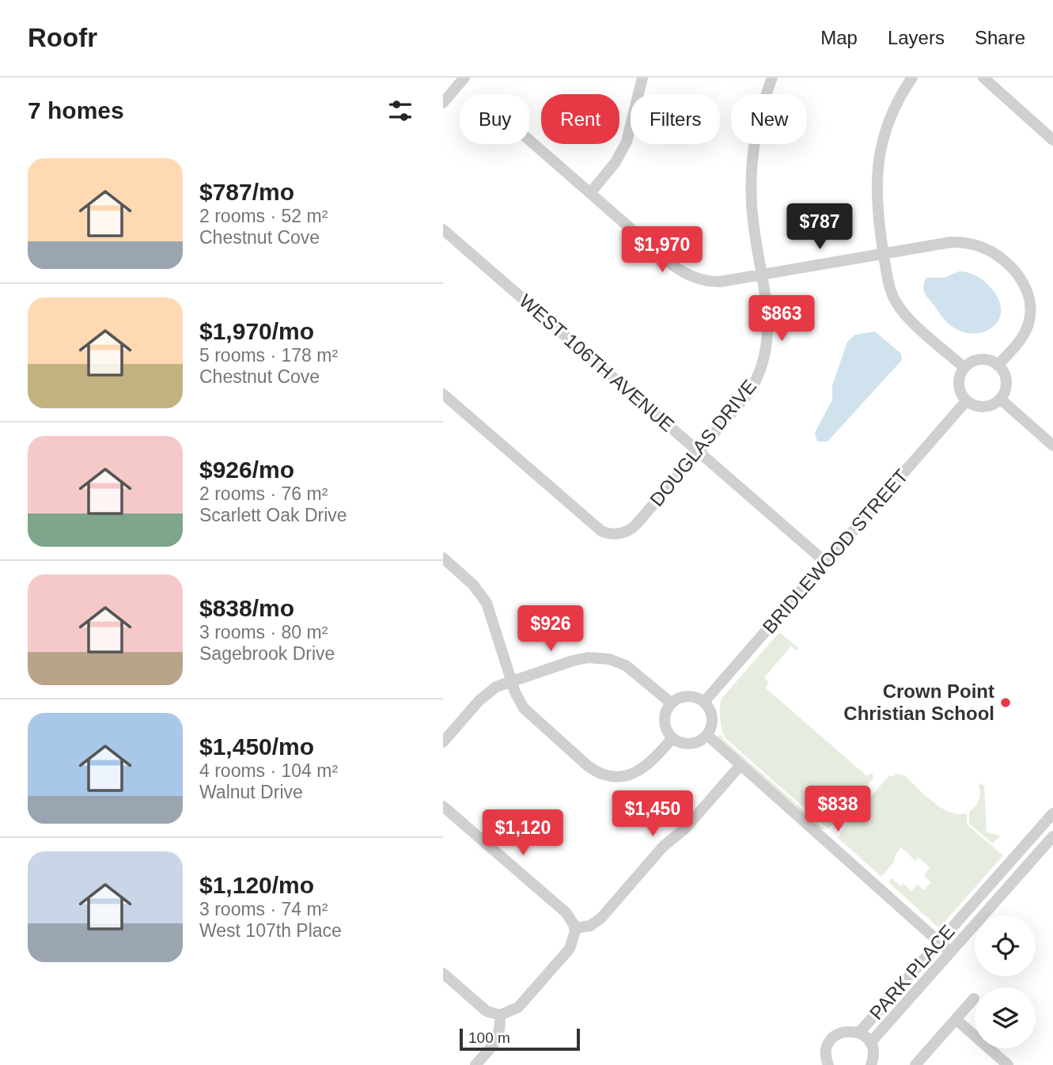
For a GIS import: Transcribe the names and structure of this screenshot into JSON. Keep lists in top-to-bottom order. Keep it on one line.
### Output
{"streets":{"street":["WEST 106TH AVENUE","DOUGLAS DRIVE","BRIDLEWOOD STREET","PARK PLACE"]},"crossings":[["WEST 106TH AVENUE","DOUGLAS DRIVE"],["WEST 106TH AVENUE","BRIDLEWOOD STREET"]],"places":["Crown Point Christian School"],"scale_bar":"100 m","page":{"header":"Roofr","nav":["Map","Layers","Share"],"heading":"7 homes","chip":["Buy","Rent","Filters","New"],"list":[{"name":"$787/mo","note":"2 rooms · 52 m² · Chestnut Cove"},{"name":"$1,970/mo","note":"5 rooms · 178 m² · Chestnut Cove"},{"name":"$926/mo","note":"2 rooms · 76 m² · Scarlett Oak Drive"},{"name":"$838/mo","note":"3 rooms · 80 m² · Sagebrook Drive"},{"name":"$1,450/mo","note":"4 rooms · 104 m² · Walnut Drive"},{"name":"$1,120/mo","note":"3 rooms · 74 m² · West 107th Place"}],"price":["$787","$1,970","$863","$926","$838","$1,450","$1,120"],"scale":"100 m"}}
